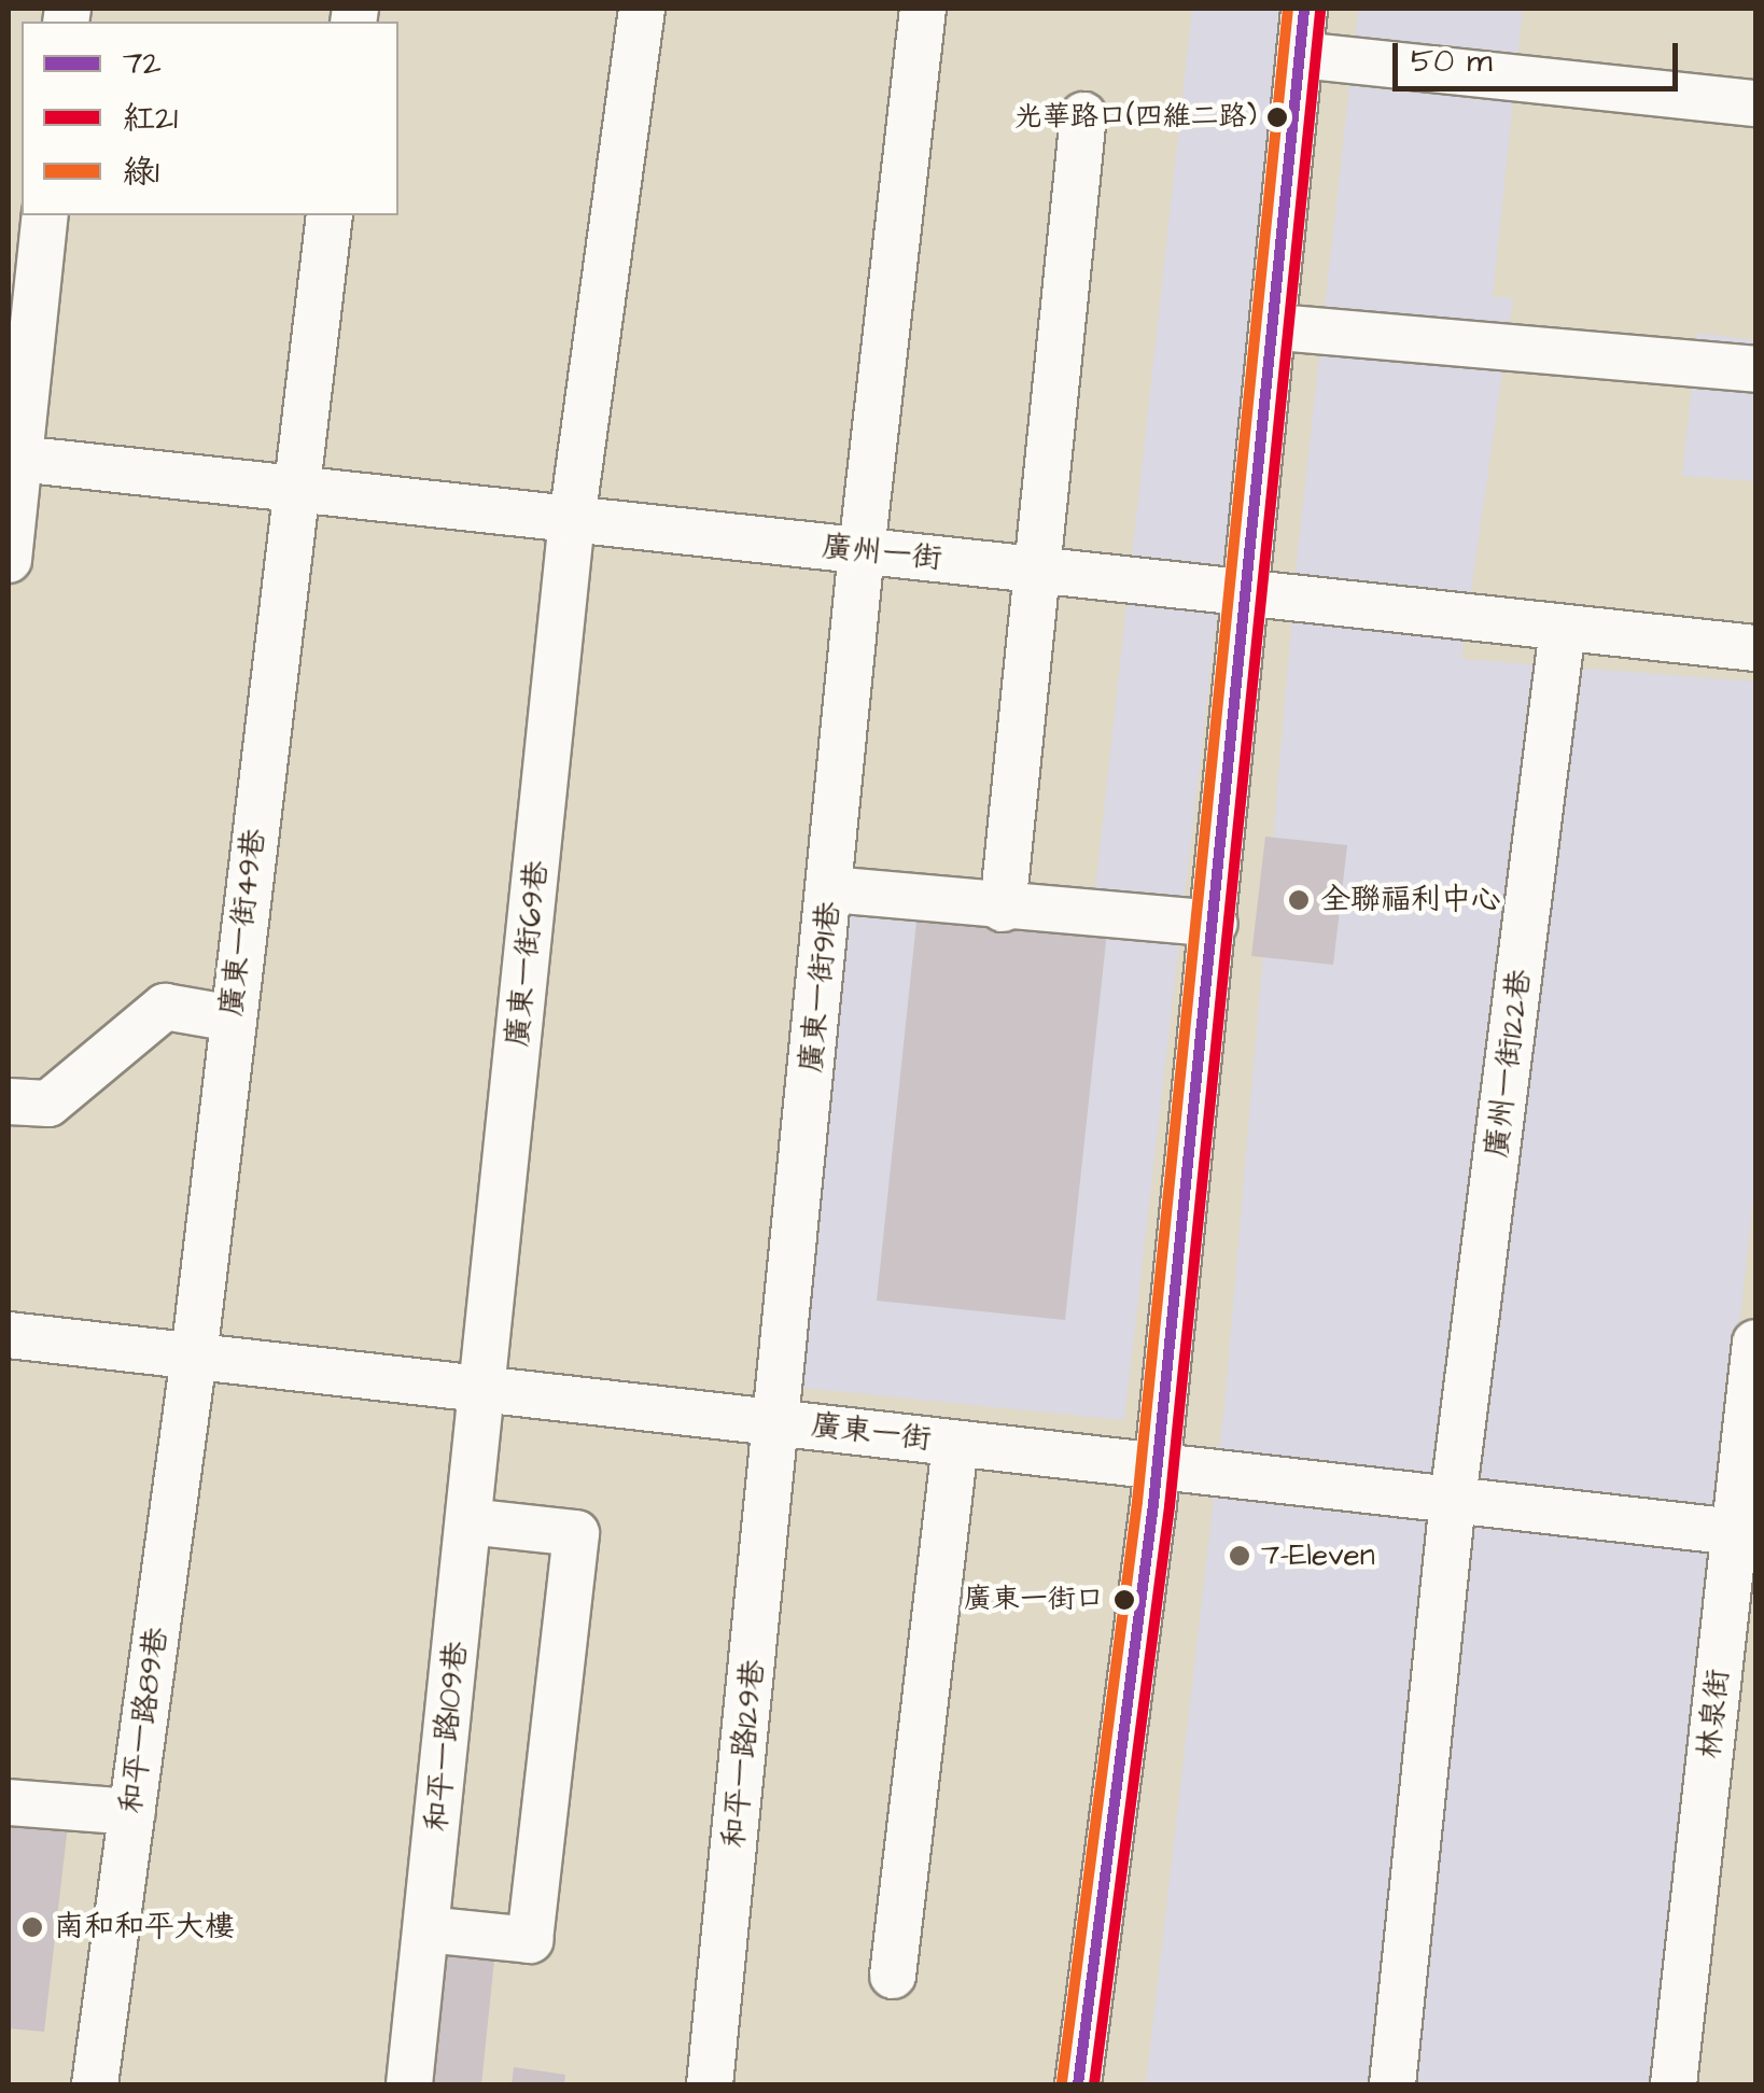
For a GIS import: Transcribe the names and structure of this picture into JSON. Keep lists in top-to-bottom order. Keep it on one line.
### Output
{"streets":{"street":["廣州一街","廣東一街49巷","廣東一街69巷","廣東一街91巷","廣州一街122巷","廣東一街","林泉街","和平一路89巷","和平一路109巷","和平一路129巷"]},"crossings":[["廣州一街","廣東一街49巷"],["廣州一街","廣東一街69巷"],["廣州一街","廣東一街91巷"],["廣州一街","廣州一街122巷"],["廣東一街49巷","廣東一街"],["廣東一街49巷","和平一路89巷"],["廣東一街69巷","廣東一街"],["廣東一街69巷","和平一路109巷"],["廣東一街91巷","廣東一街"],["廣東一街91巷","和平一路129巷"],["廣州一街122巷","廣東一街"],["廣東一街","林泉街"],["廣東一街","和平一路89巷"],["廣東一街","和平一路109巷"],["廣東一街","和平一路129巷"]],"places":["光華路口(四維二路)","全聯福利中心","7-Eleven","廣東一街口","南和和平大樓"],"lines":["transit line 72","transit line 綠1","transit line 紅21"],"legend":["72","紅21","綠1"],"scale_bar":"50 m"}
